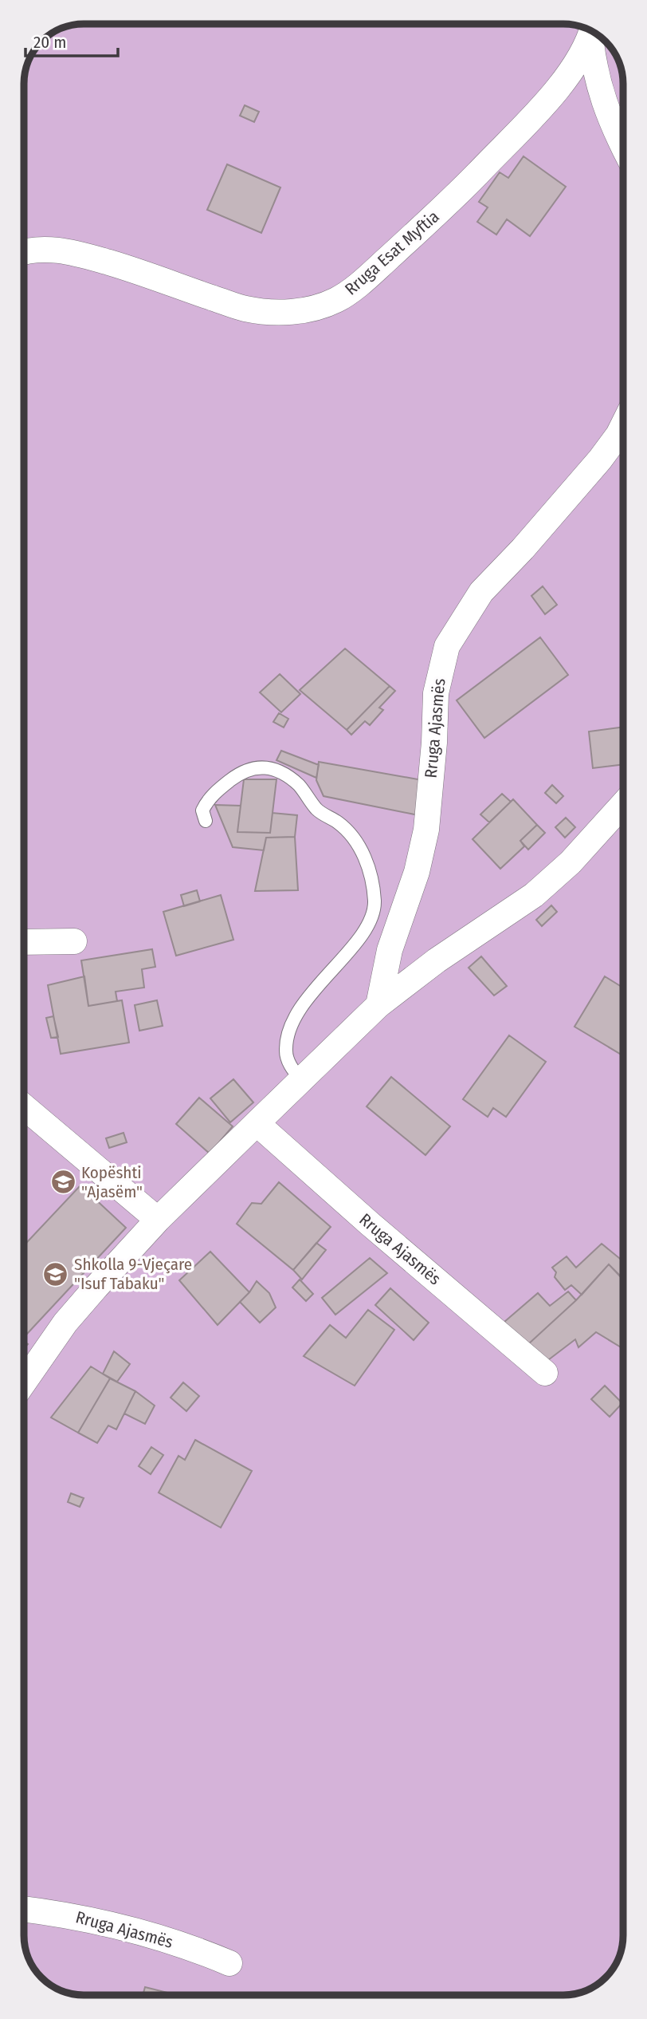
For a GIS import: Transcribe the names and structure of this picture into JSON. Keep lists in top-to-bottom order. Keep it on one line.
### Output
{"streets":{"street":["Rruga Esat Myftia","Rruga Ajasmës"]},"places":{"school or university":["Kopështi \"Ajasëm\"","Shkolla 9-Vjeçare \"Isuf Tabaku\""]},"scale_bar":"20 m"}
